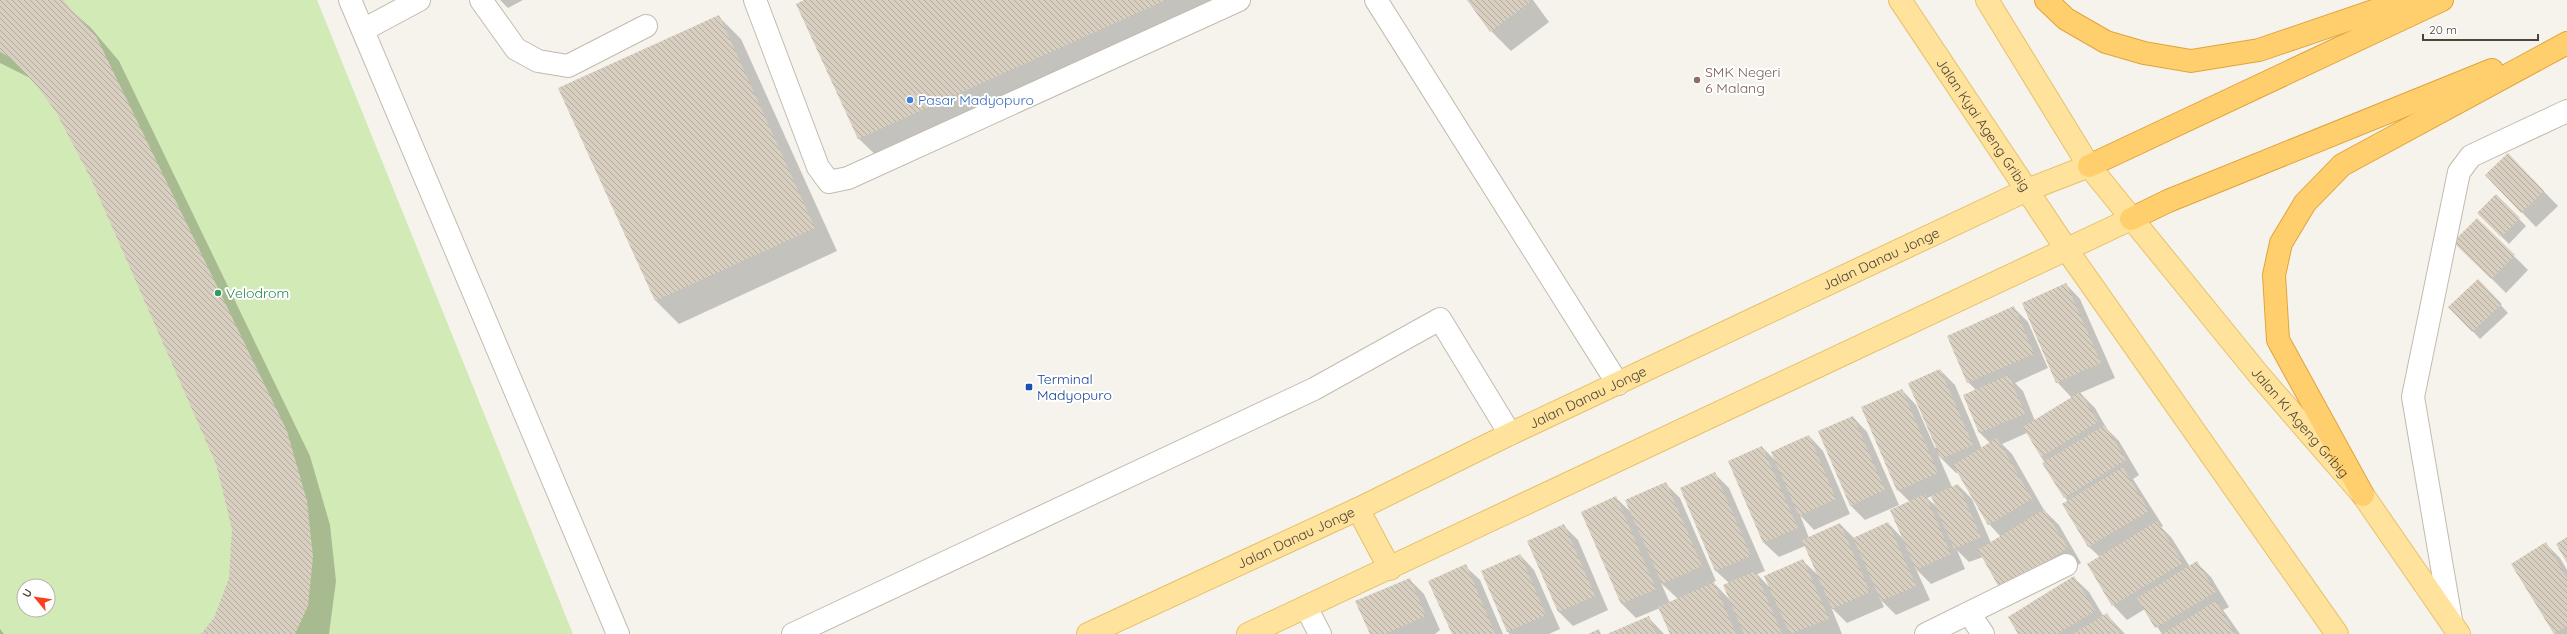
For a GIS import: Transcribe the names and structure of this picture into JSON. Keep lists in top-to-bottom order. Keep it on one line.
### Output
{"streets":{"main road":["Jalan Kyai Ageng Gribig","Jalan Danau Jonge","Jalan Ki Ageng Gribig"]},"crossings":[["Jalan Kyai Ageng Gribig","Jalan Danau Jonge"]],"places":{"other":["SMK Negeri 6 Malang","Pasar Madyopuro","Velodrom"],"transit":["Terminal Madyopuro"]},"scale_bar":"20 m","north":"top left"}
